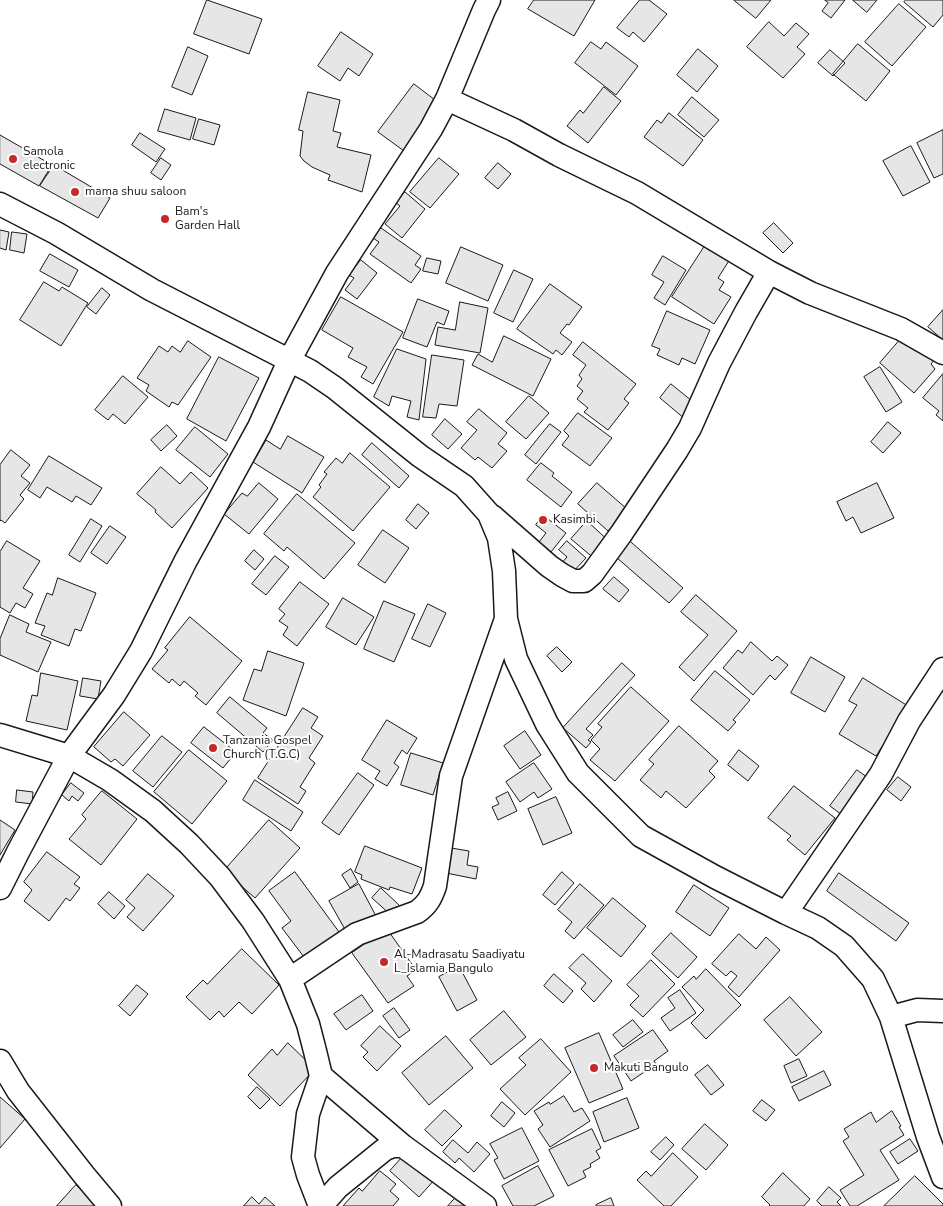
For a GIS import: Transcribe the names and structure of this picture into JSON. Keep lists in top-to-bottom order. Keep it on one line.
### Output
{"places":["Samola electronic","mama shuu saloon","Bam's Garden Hall","Kasimbi","Tanzania Gospel Church (T.G.C)","Al-Madrasatu Saadiyatu L_Islamia Bangulo","Makuti Bangulo"]}
